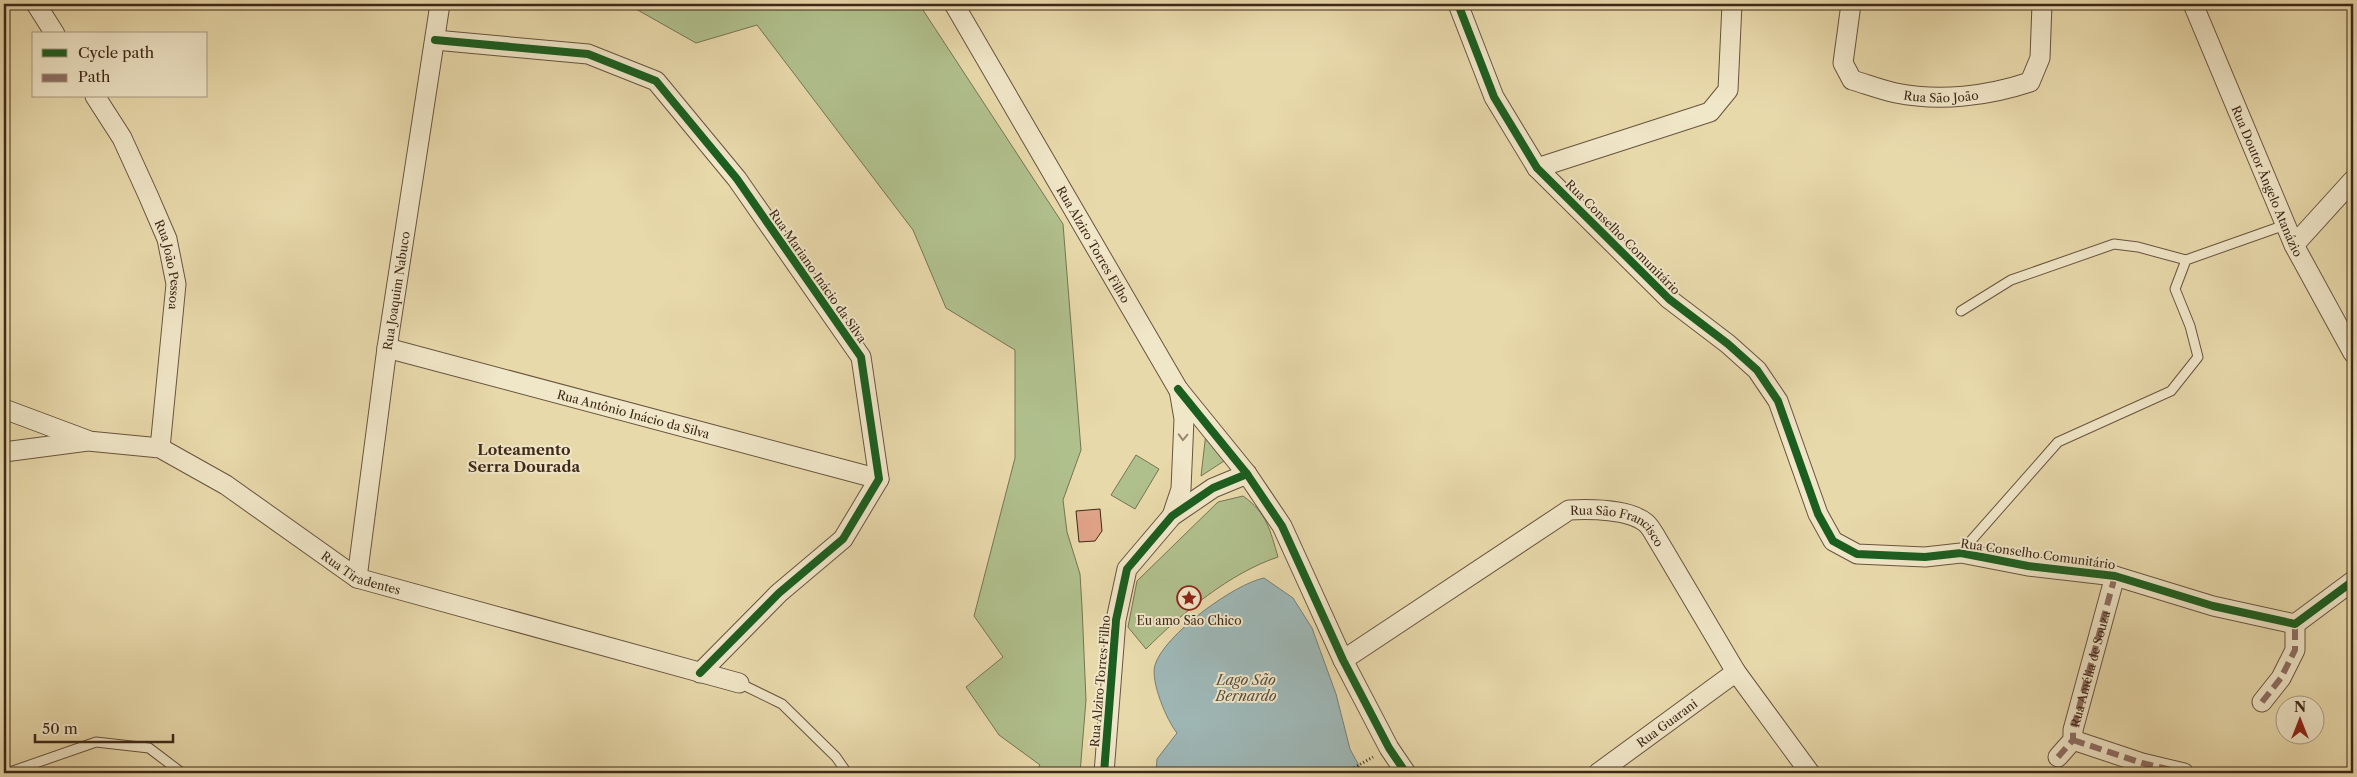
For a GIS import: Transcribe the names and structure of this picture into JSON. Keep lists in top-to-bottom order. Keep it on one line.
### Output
{"streets":{"street":["Rua São João","Rua Doutor Ângelo Atanázio","Rua Conselho Comunitário","Rua Alziro Torres Filho","Rua João Pessoa","Rua Mariano Inácio da Silva","Rua Joaquim Nabuco","Rua Antônio Inácio da Silva","Rua São Francisco","Rua Tiradentes","Rua Amélia de Souza","Rua Guarani"]},"crossings":[["Rua Conselho Comunitário","Rua Amélia de Souza"],["Rua Alziro Torres Filho","Rua São Francisco"],["Rua João Pessoa","Rua Tiradentes"],["Rua Mariano Inácio da Silva","Rua Joaquim Nabuco"],["Rua Mariano Inácio da Silva","Rua Antônio Inácio da Silva"],["Rua Joaquim Nabuco","Rua Antônio Inácio da Silva"],["Rua Joaquim Nabuco","Rua Tiradentes"],["Rua São Francisco","Rua Guarani"]],"districts":["Loteamento Serra Dourada"],"water":["Lago São Bernardo"],"places":{"place":["Eu amo São Chico"]},"legend":["Cycle path","Path"],"scale_bar":"50 m","north":"top"}
